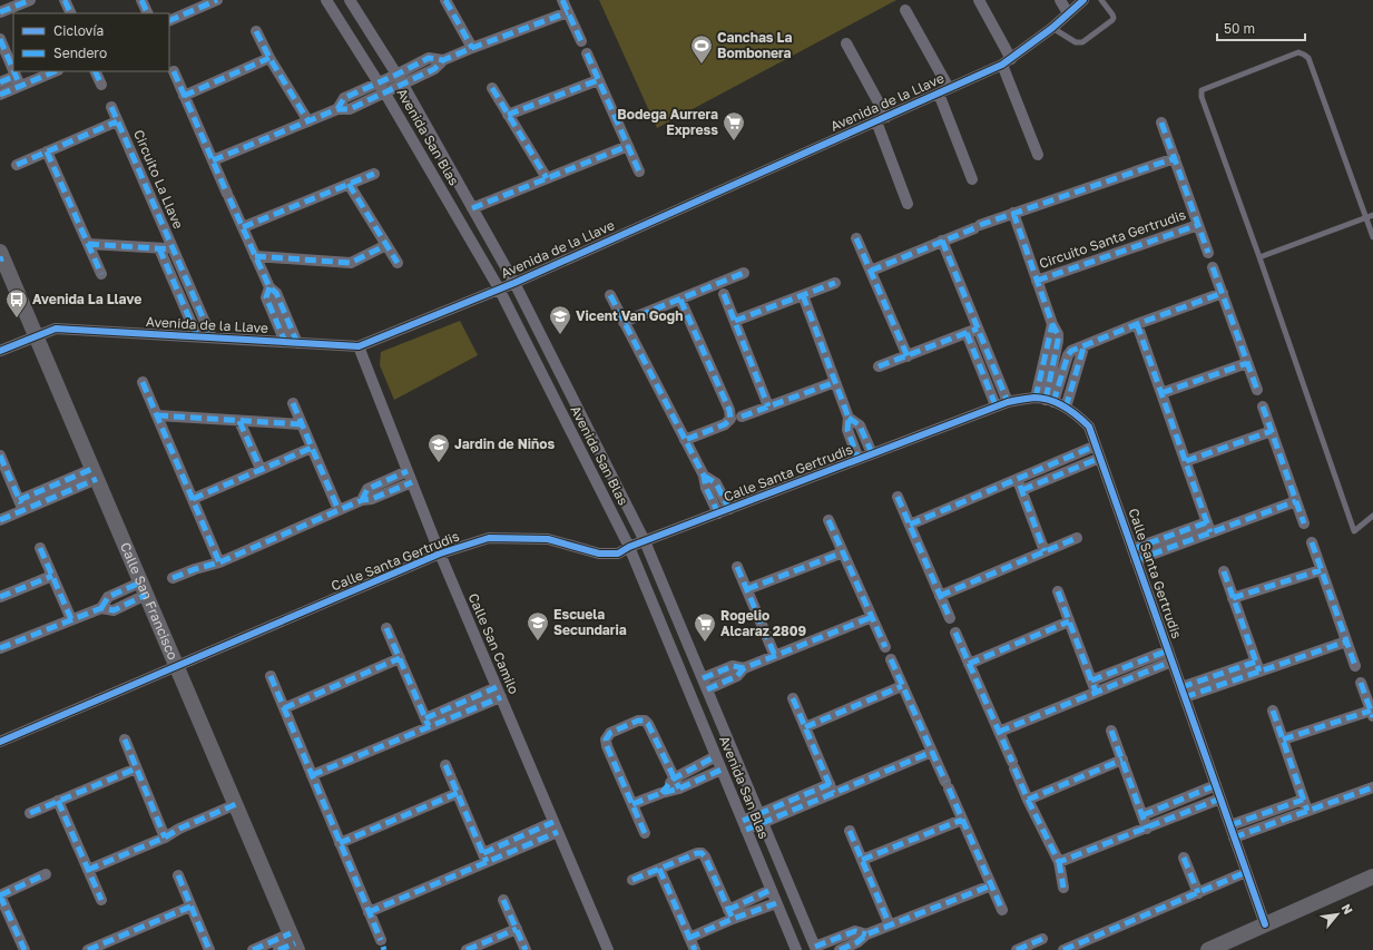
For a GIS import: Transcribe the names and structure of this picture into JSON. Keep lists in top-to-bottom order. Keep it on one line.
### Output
{"streets":{"street":["Avenida de la Llave","Avenida San Blas","Circuito La Llave","Circuito Santa Gertrudis","Calle Santa Gertrudis","Calle San Francisco","Calle San Camilo"]},"crossings":[["Avenida de la Llave","Avenida San Blas"],["Avenida de la Llave","Circuito La Llave"],["Avenida de la Llave","Calle San Francisco"],["Avenida de la Llave","Calle San Camilo"],["Avenida San Blas","Calle Santa Gertrudis"],["Circuito Santa Gertrudis","Calle Santa Gertrudis"],["Calle Santa Gertrudis","Calle San Francisco"],["Calle Santa Gertrudis","Calle San Camilo"]],"places":{"sports":["Canchas La Bombonera"],"supermarket":["Bodega Aurrera Express","Rogelio Alcaraz 2809"],"bus stop":["Avenida La Llave"],"school or university":["Vicent Van Gogh","Jardin de Niños","Escuela Secundaria"]},"legend":["Ciclovía","Sendero"],"scale_bar":"50 m","north":"top right"}
